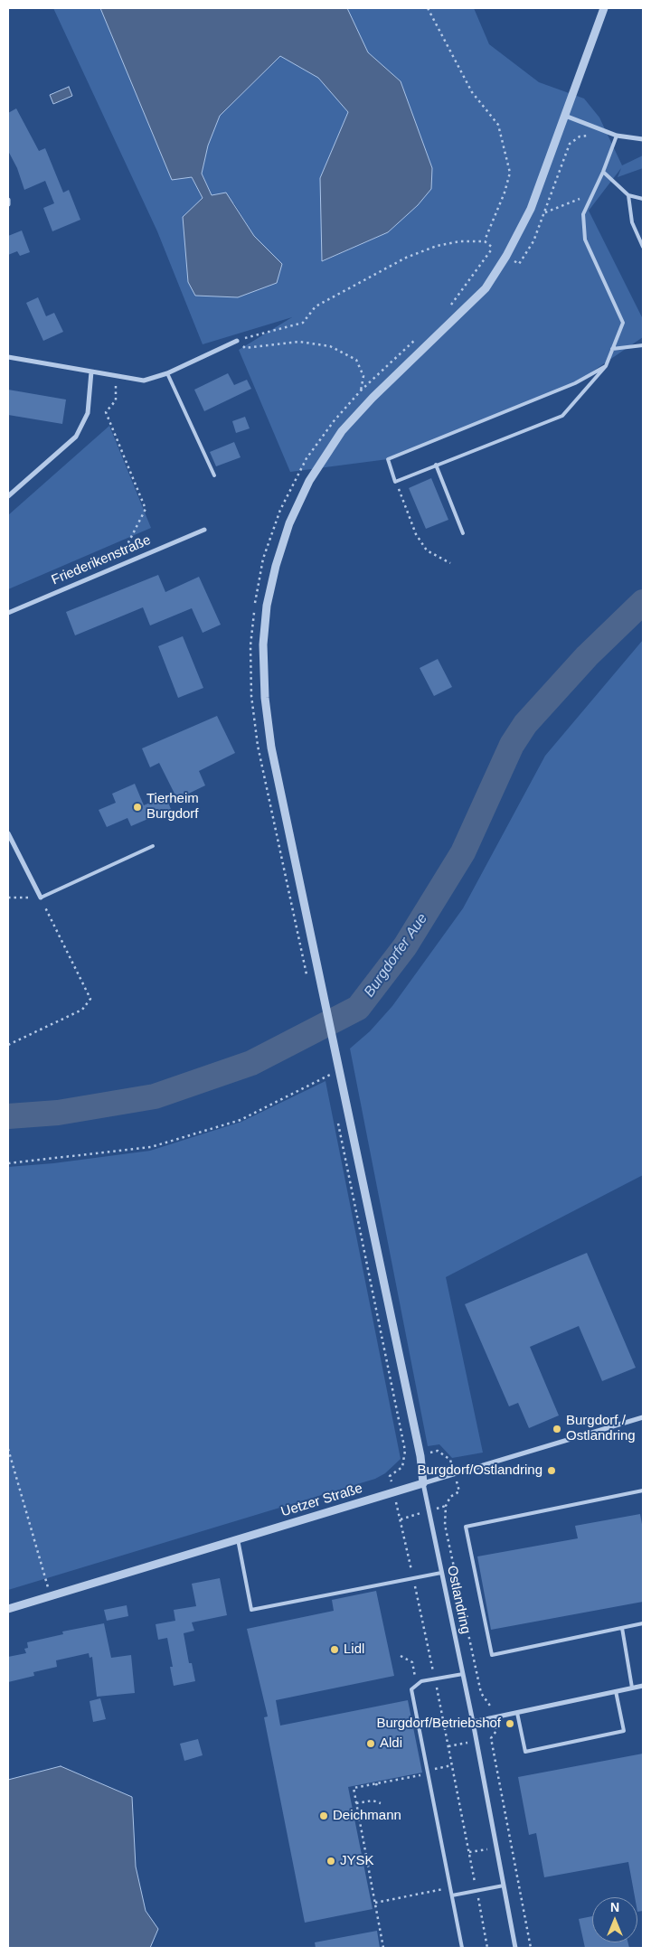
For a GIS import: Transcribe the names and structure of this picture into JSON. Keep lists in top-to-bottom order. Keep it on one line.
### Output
{"streets":{"street":["Friederikenstraße","Uetzer Straße","Ostlandring"]},"crossings":[["Uetzer Straße","Ostlandring"]],"water":["Burgdorfer Aue"],"places":["Tierheim Burgdorf","Burgdorf / Ostlandring","Burgdorf/Ostlandring","Lidl","Burgdorf/Betriebshof","Aldi","Deichmann","JYSK"],"north":"top"}
